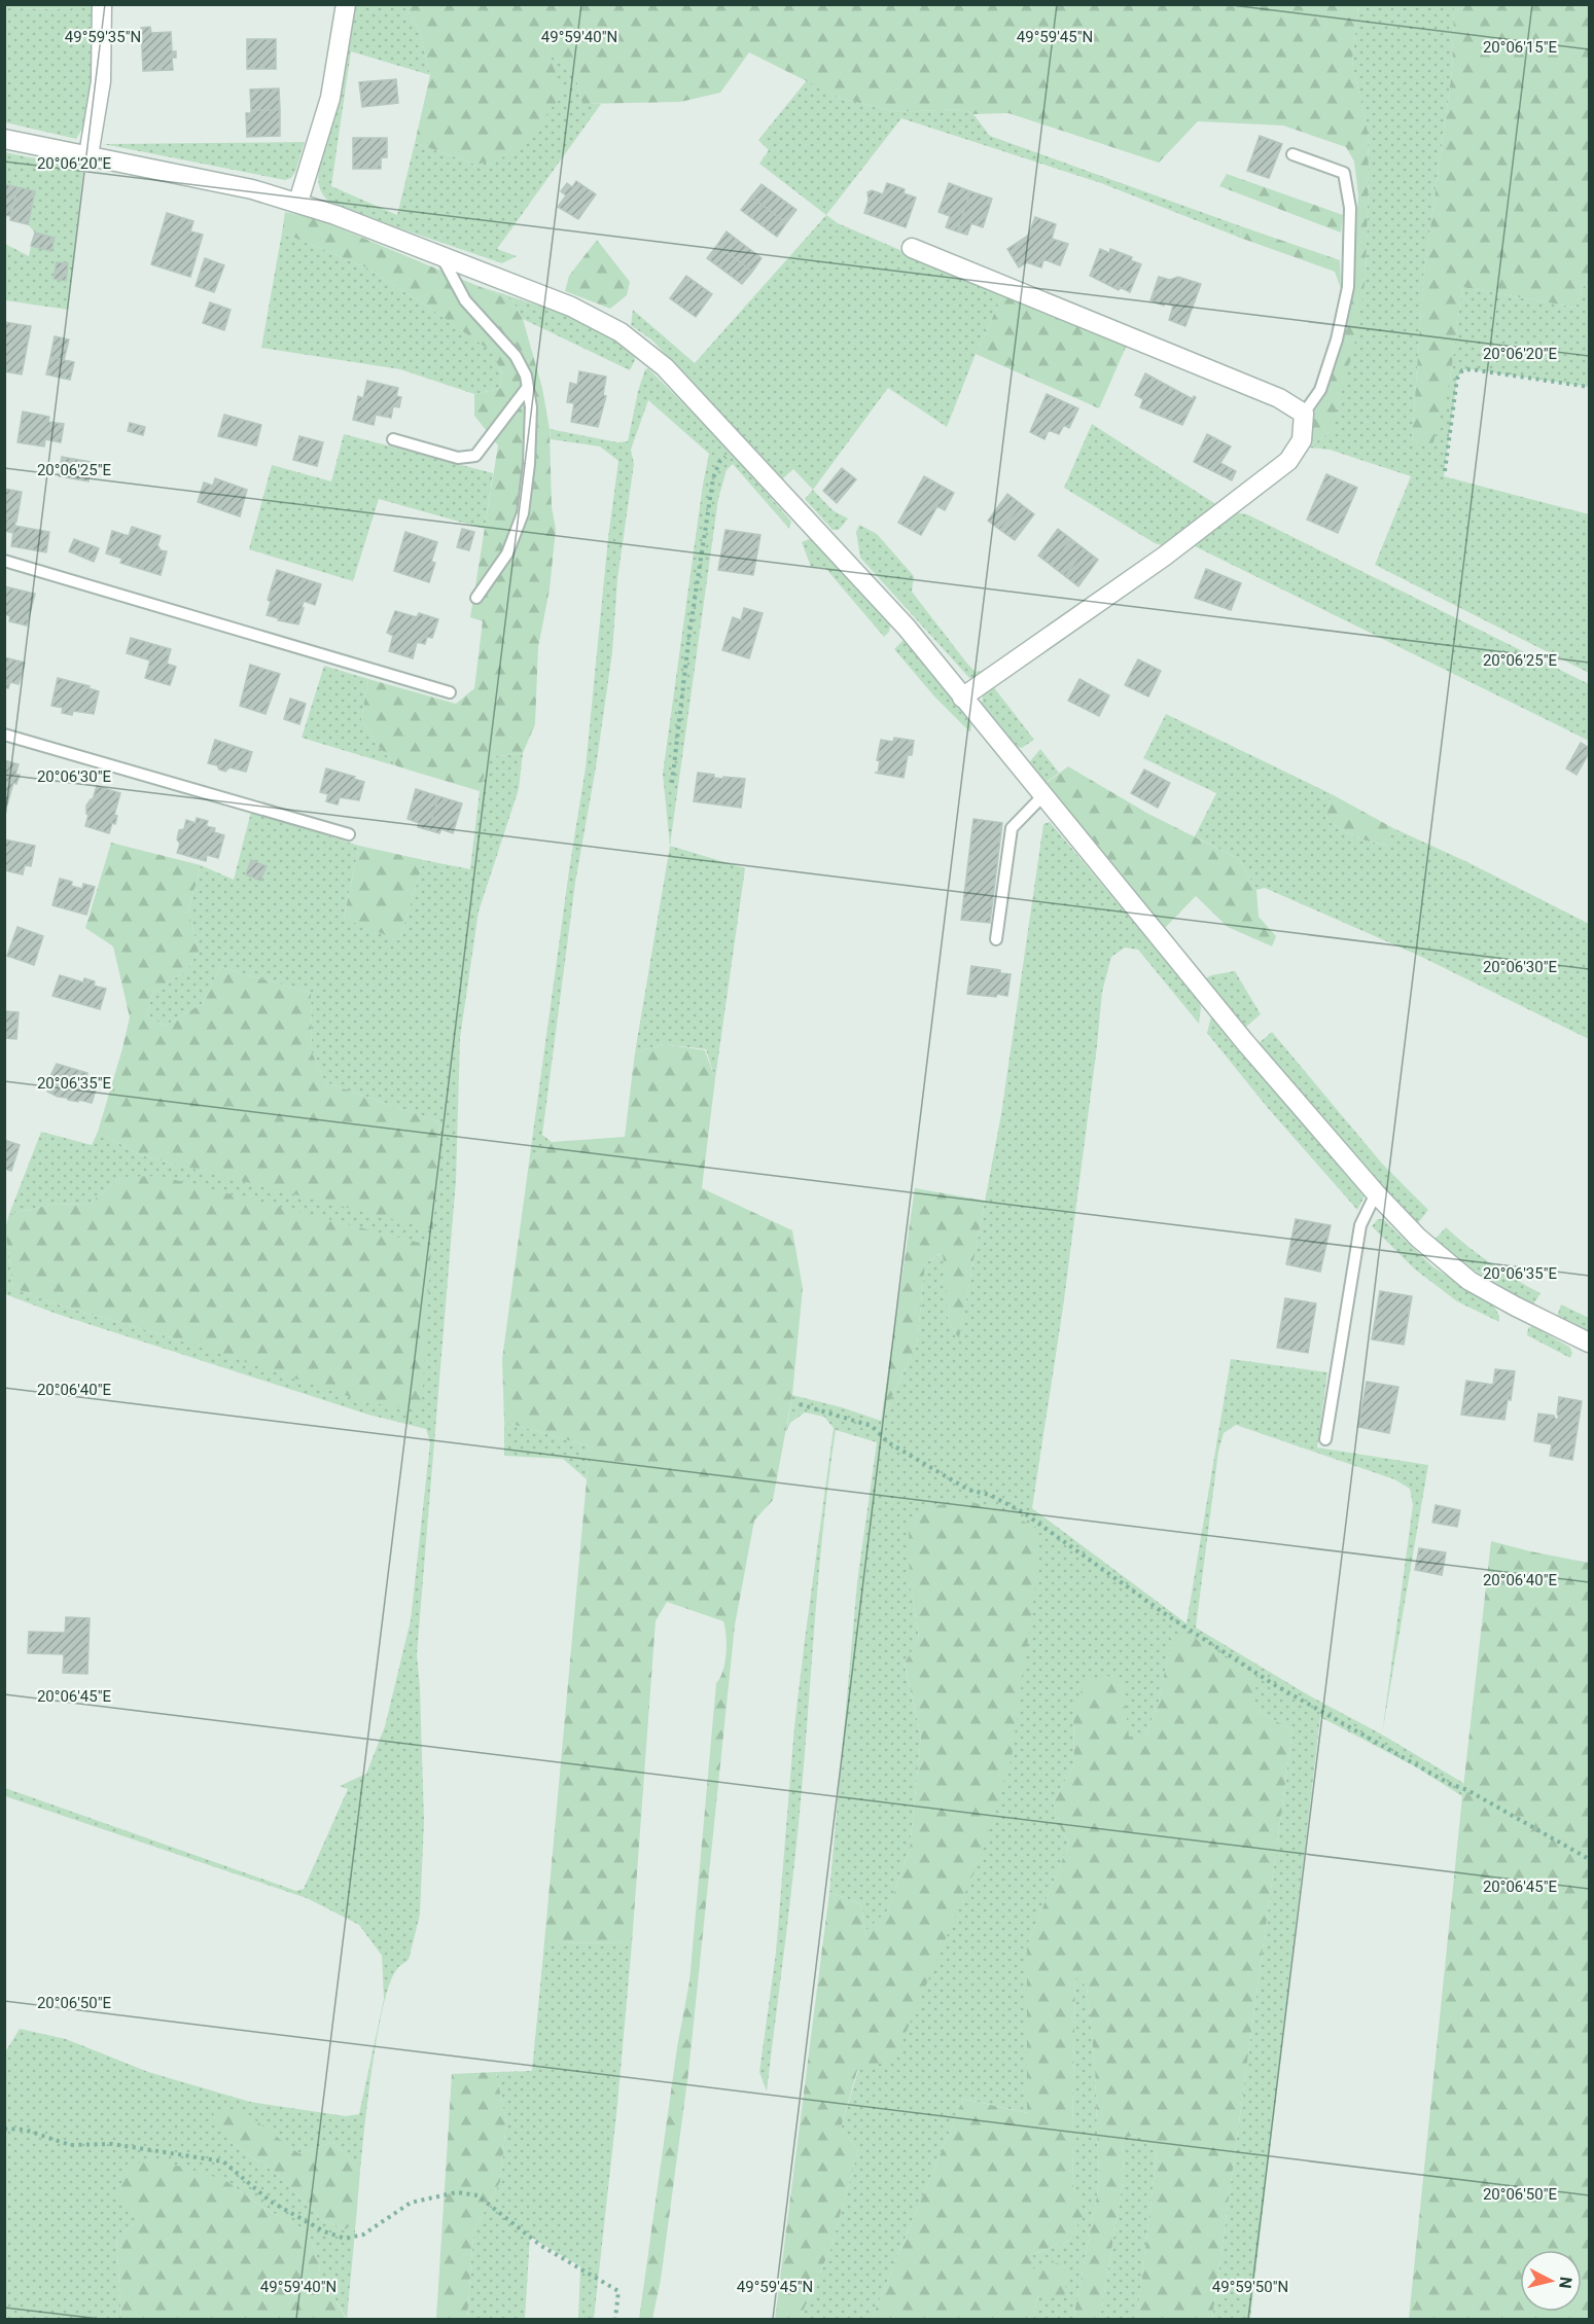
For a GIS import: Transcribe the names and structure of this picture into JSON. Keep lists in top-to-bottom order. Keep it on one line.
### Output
{"north":"right","coordinates":["49°59'35\"N","49°59'40\"N","49°59'45\"N","20°06'15\"E","20°06'20\"E","20°06'25\"E","20°06'30\"E","20°06'35\"E","20°06'40\"E","20°06'45\"E","20°06'50\"E","49°59'50\"N"]}
